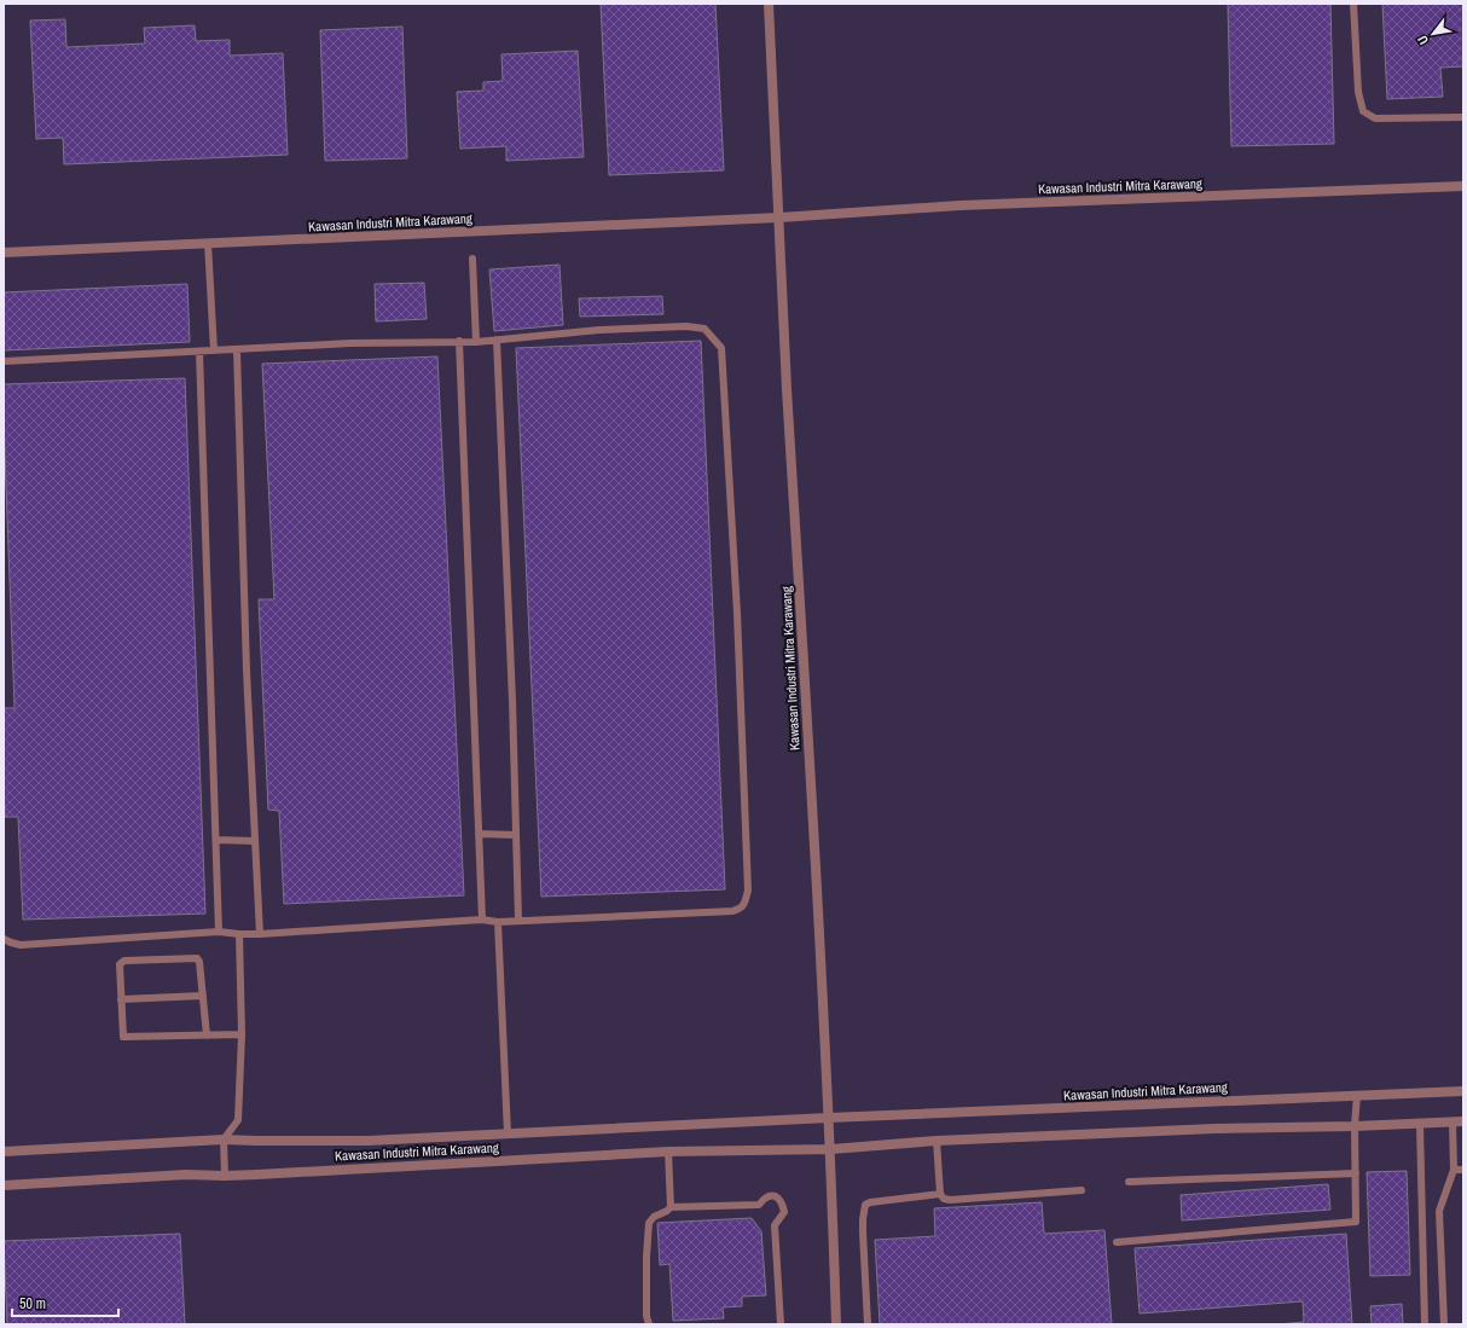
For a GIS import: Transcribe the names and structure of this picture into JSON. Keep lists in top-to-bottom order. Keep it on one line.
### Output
{"streets":{"street":["Kawasan Industri Mitra Karawang"]},"scale_bar":"50 m","north":"bottom left"}
